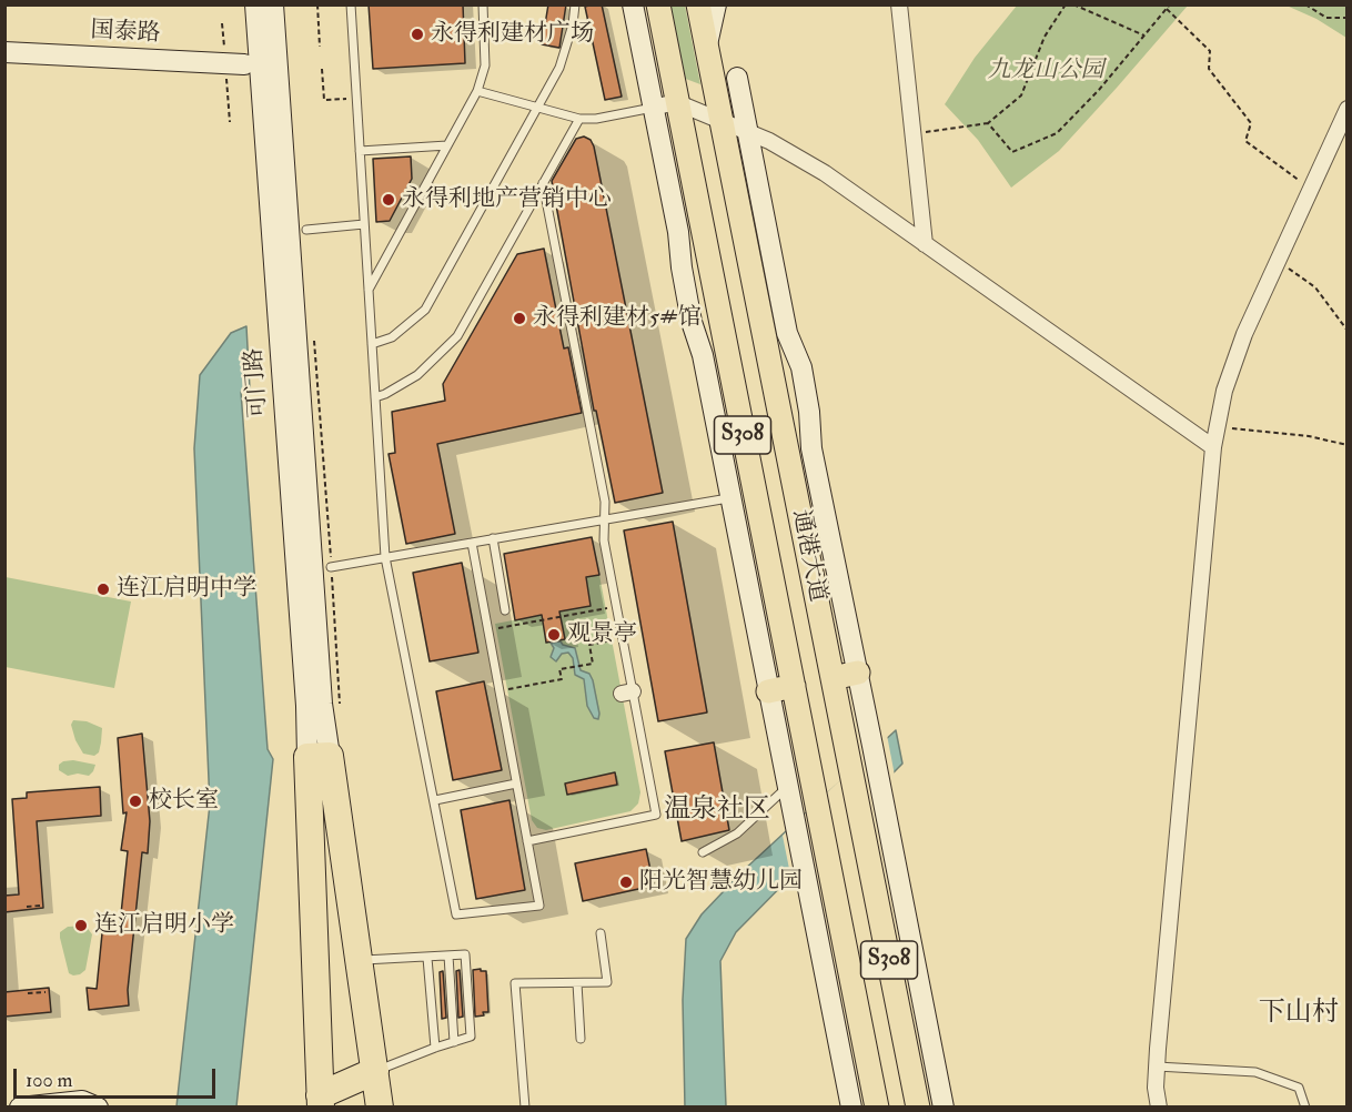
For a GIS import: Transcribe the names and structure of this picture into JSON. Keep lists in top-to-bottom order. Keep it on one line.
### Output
{"streets":{"main road":["S308","通港大道"],"street":["国泰路","可门路"]},"districts":["温泉社区","下山村"],"parks":["九龙山公园"],"places":["永得利建材广场","永得利地产营销中心","永得利建材5#馆","连江启明中学","观景亭","校长室","阳光智慧幼儿园","连江启明小学"],"scale_bar":"100 m"}
